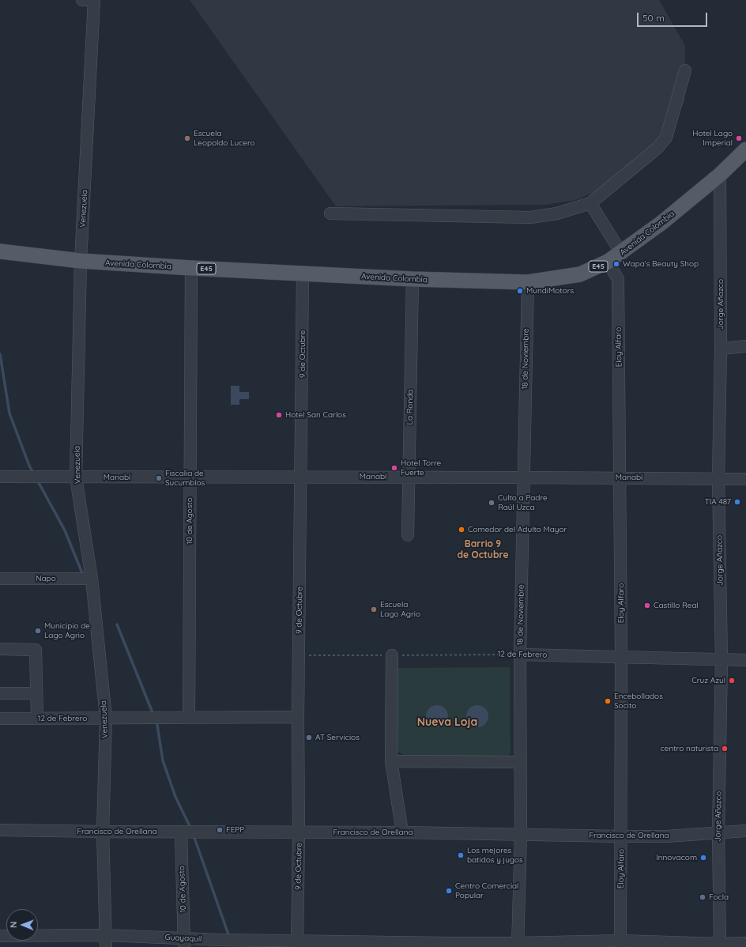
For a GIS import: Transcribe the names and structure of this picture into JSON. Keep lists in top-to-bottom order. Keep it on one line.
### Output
{"streets":{"main road":["Avenida Colombia","E45"],"street":["Venezuela","Jorge Añazco","Eloy Alfaro","9 de Octubre","18 de Noviembre","La Ronda","Manabí","10 de Agosto","Napo","12 de Febrero","Francisco de Orellana","Guayaquil"]},"crossings":[["Venezuela","Avenida Colombia"],["Venezuela","Manabí"],["Venezuela","Napo"],["Venezuela","12 de Febrero"],["Venezuela","Francisco de Orellana"],["Venezuela","Guayaquil"],["Avenida Colombia","Jorge Añazco"],["Avenida Colombia","Eloy Alfaro"],["Avenida Colombia","9 de Octubre"],["Avenida Colombia","18 de Noviembre"],["Avenida Colombia","La Ronda"],["Avenida Colombia","10 de Agosto"],["Jorge Añazco","Manabí"],["Jorge Añazco","12 de Febrero"],["Jorge Añazco","Francisco de Orellana"],["Jorge Añazco","Guayaquil"],["Eloy Alfaro","Manabí"],["Eloy Alfaro","12 de Febrero"],["Eloy Alfaro","Francisco de Orellana"],["Eloy Alfaro","Guayaquil"],["9 de Octubre","Manabí"],["9 de Octubre","12 de Febrero"],["9 de Octubre","Francisco de Orellana"],["9 de Octubre","Guayaquil"],["18 de Noviembre","Manabí"],["18 de Noviembre","12 de Febrero"],["18 de Noviembre","Francisco de Orellana"],["18 de Noviembre","Guayaquil"],["La Ronda","Manabí"],["Manabí","10 de Agosto"],["10 de Agosto","12 de Febrero"],["10 de Agosto","Francisco de Orellana"],["10 de Agosto","Guayaquil"]],"districts":["Barrio 9 de Octubre","Nueva Loja"],"places":["Escuela Leopoldo Lucero","Hotel Lago Imperial","Wapa's Beauty Shop","MundiMotors","Hotel San Carlos","Hotel Torre Fuerte","Fiscalia de Sucumbíos","TIA 487","Culto a Padre Raúl Uzca","Comedor del Adulto Mayor","Castillo Real","Escuela Lago Agrio","Municipio de Lago Agrio","Cruz Azul","Encebollados Socito","AT Servicios","centro naturista","FEPP","Los mejores batidos y jugos","Innovacom","Centro Comercial Popular","Focla"],"scale_bar":"50 m","north":"left"}
